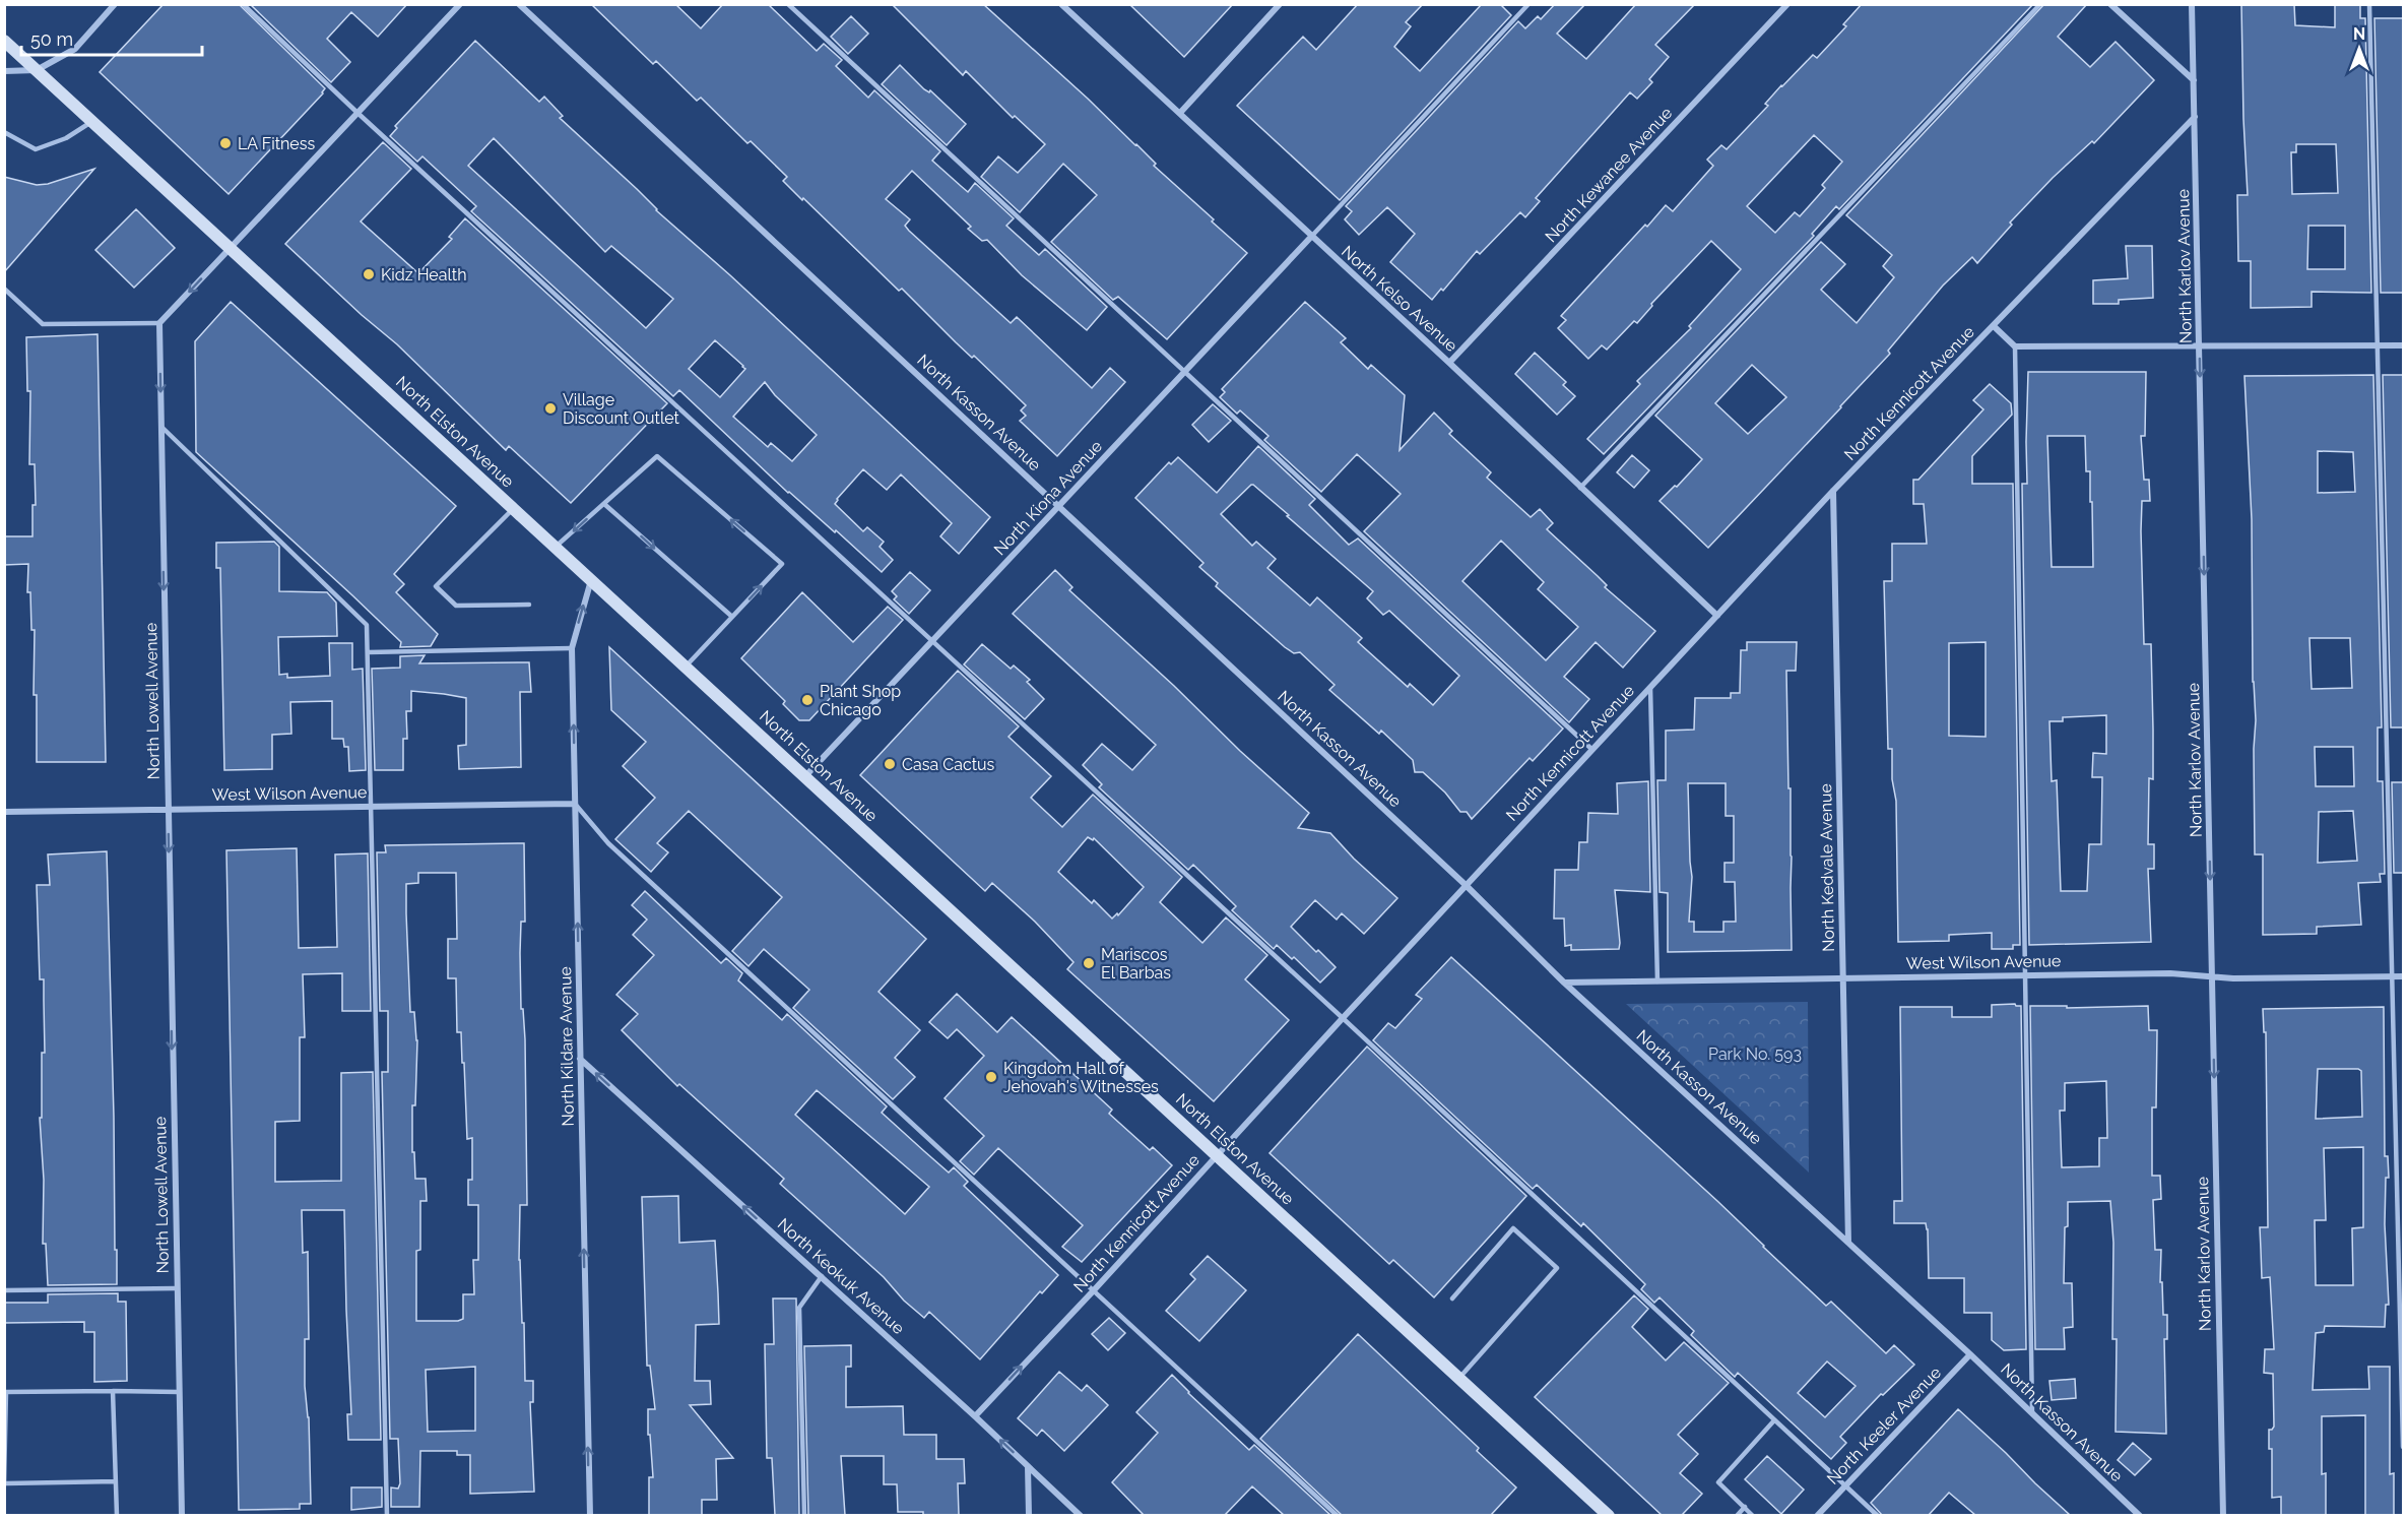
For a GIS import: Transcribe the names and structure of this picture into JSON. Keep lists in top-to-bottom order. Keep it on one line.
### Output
{"streets":{"main road":["North Elston Avenue"],"street":["North Kewanee Avenue","North Karlov Avenue","North Kelso Avenue","North Kennicott Avenue","North Kasson Avenue","North Kiona Avenue","North Lowell Avenue","West Wilson Avenue","North Kedvale Avenue","North Kildare Avenue","North Keokuk Avenue","North Keeler Avenue"]},"crossings":[["North Kewanee Avenue","North Kelso Avenue"],["North Karlov Avenue","North Kennicott Avenue"],["North Karlov Avenue","West Wilson Avenue"],["North Kelso Avenue","North Kennicott Avenue"],["North Kelso Avenue","North Kiona Avenue"],["North Kennicott Avenue","North Kasson Avenue"],["North Kennicott Avenue","North Elston Avenue"],["North Kennicott Avenue","North Kedvale Avenue"],["North Kennicott Avenue","North Keokuk Avenue"],["North Kasson Avenue","North Kiona Avenue"],["North Kasson Avenue","West Wilson Avenue"],["North Kasson Avenue","North Kedvale Avenue"],["North Kasson Avenue","North Keeler Avenue"],["North Elston Avenue","North Kiona Avenue"],["North Elston Avenue","North Kildare Avenue"],["North Lowell Avenue","West Wilson Avenue"],["West Wilson Avenue","North Kedvale Avenue"],["West Wilson Avenue","North Kildare Avenue"],["North Kildare Avenue","North Keokuk Avenue"]],"one_way":["North Karlov Avenue","North Lowell Avenue","North Kildare Avenue","North Keokuk Avenue"],"parks":["Park No. 593"],"places":["LA Fitness","Kidz Health","Village Discount Outlet","Plant Shop Chicago","Casa Cactus","Mariscos El Barbas","Kingdom Hall of Jehovah's Witnesses"],"scale_bar":"50 m","north":"top"}
